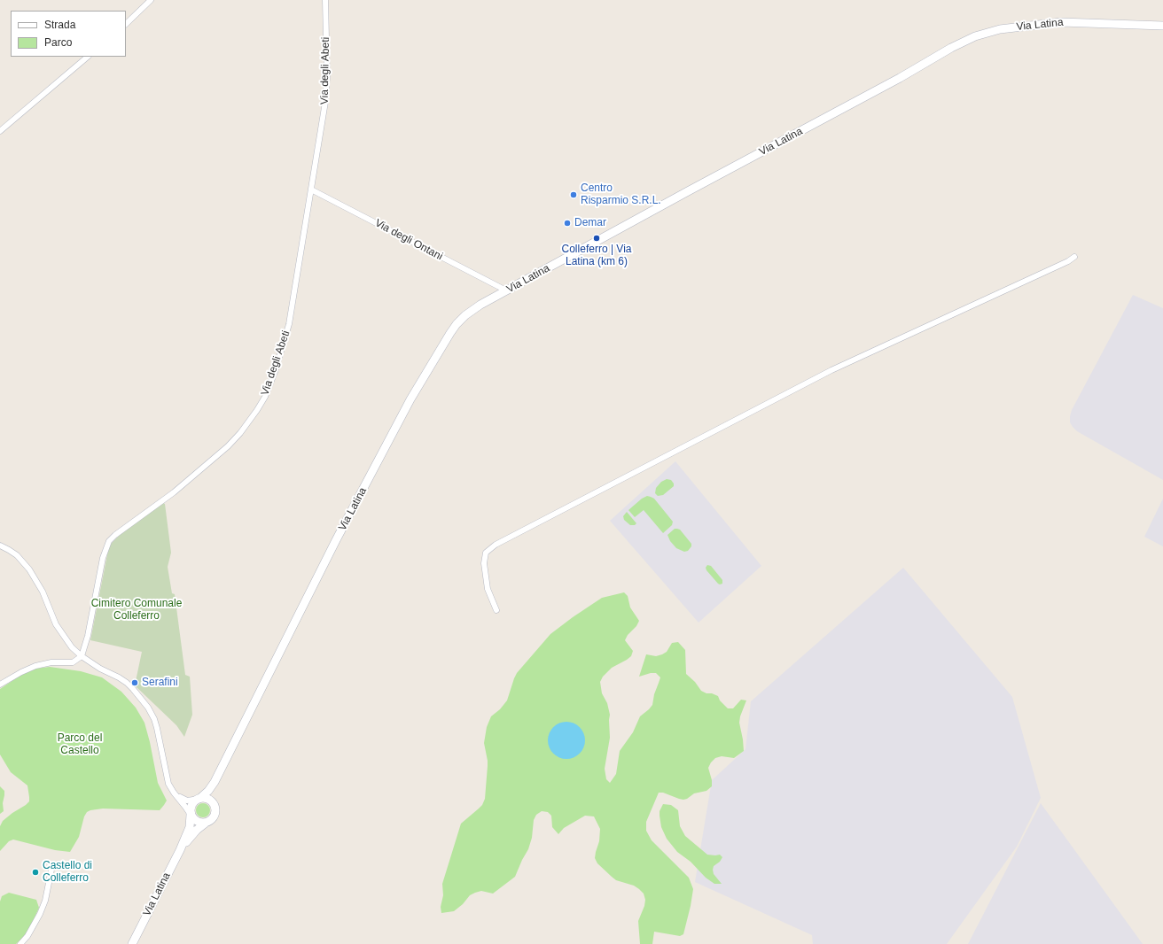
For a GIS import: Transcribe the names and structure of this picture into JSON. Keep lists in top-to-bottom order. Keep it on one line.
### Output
{"streets":{"main road":["Via Latina"],"street":["Via degli Abeti","Via degli Ontani"]},"crossings":[["Via Latina","Via degli Ontani"],["Via degli Abeti","Via degli Ontani"]],"parks":["Cimitero Comunale Colleferro","Parco del Castello"],"places":["Centro Risparmio S.R.L.","Demar","Colleferro | Via Latina (km 6)","Serafini","Castello di Colleferro"],"legend":["Strada","Parco"]}
